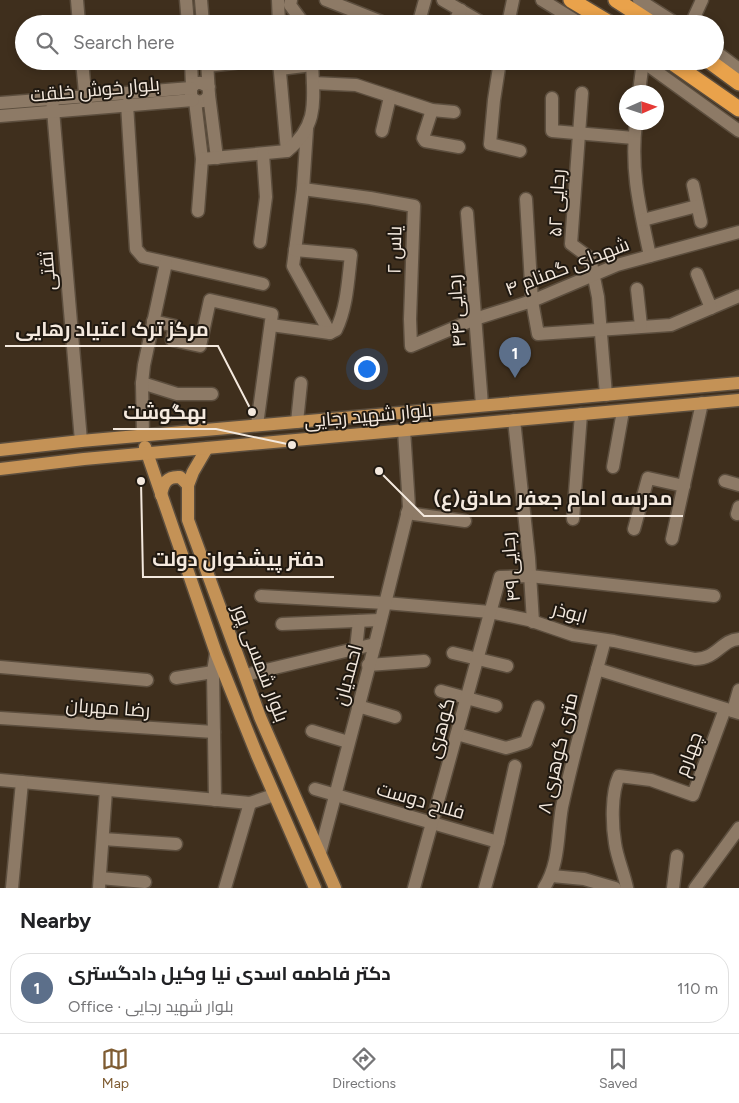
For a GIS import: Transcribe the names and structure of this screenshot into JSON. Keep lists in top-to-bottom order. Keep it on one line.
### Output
{"streets":{"main road":["بلوار شهید رجایی","بلوار شمسی پور"],"street":["بلوار خوش خلقت","رجایی ۵۲","یاس ۲","شهدای گمنام ۴","ثقتی","رجایی ۴۴","رجایی ۴۹","ابوذر","احمدیان","رضا مهربان","گوهری","۸ متری گوهری","چهارم","فلاح دوست"]},"crossings":[["بلوار خوش خلقت","ثقتی"],["رجایی ۵۲","شهدای گمنام ۴"],["رجایی ۵۲","بلوار شهید رجایی"],["یاس ۲","شهدای گمنام ۴"],["شهدای گمنام ۴","رجایی ۴۴"],["ثقتی","بلوار شهید رجایی"],["رجایی ۴۴","بلوار شهید رجایی"],["بلوار شهید رجایی","رجایی ۴۹"],["بلوار شهید رجایی","بلوار شمسی پور"],["بلوار شهید رجایی","احمدیان"],["رجایی ۴۹","ابوذر"],["رجایی ۴۹","گوهری"],["ابوذر","احمدیان"],["ابوذر","گوهری"],["ابوذر","۸ متری گوهری"],["بلوار شمسی پور","احمدیان"],["احمدیان","فلاح دوست"],["گوهری","فلاح دوست"]],"places":["مرکز ترک اعتیاد رهایی","بهگوشت","مدرسه امام جعفر صادق(ع)","دفتر پیشخوان دولت"],"north":"right","page":{"search":"Search here","pins":"1","heading":"Nearby","list":[{"mark":"1","name":"دکتر فاطمه اسدی نیا وکیل دادگستری","note":"Office · بلوار شهید رجایی","value":"110 m"}],"nav":["Map","Directions","Saved"]}}
